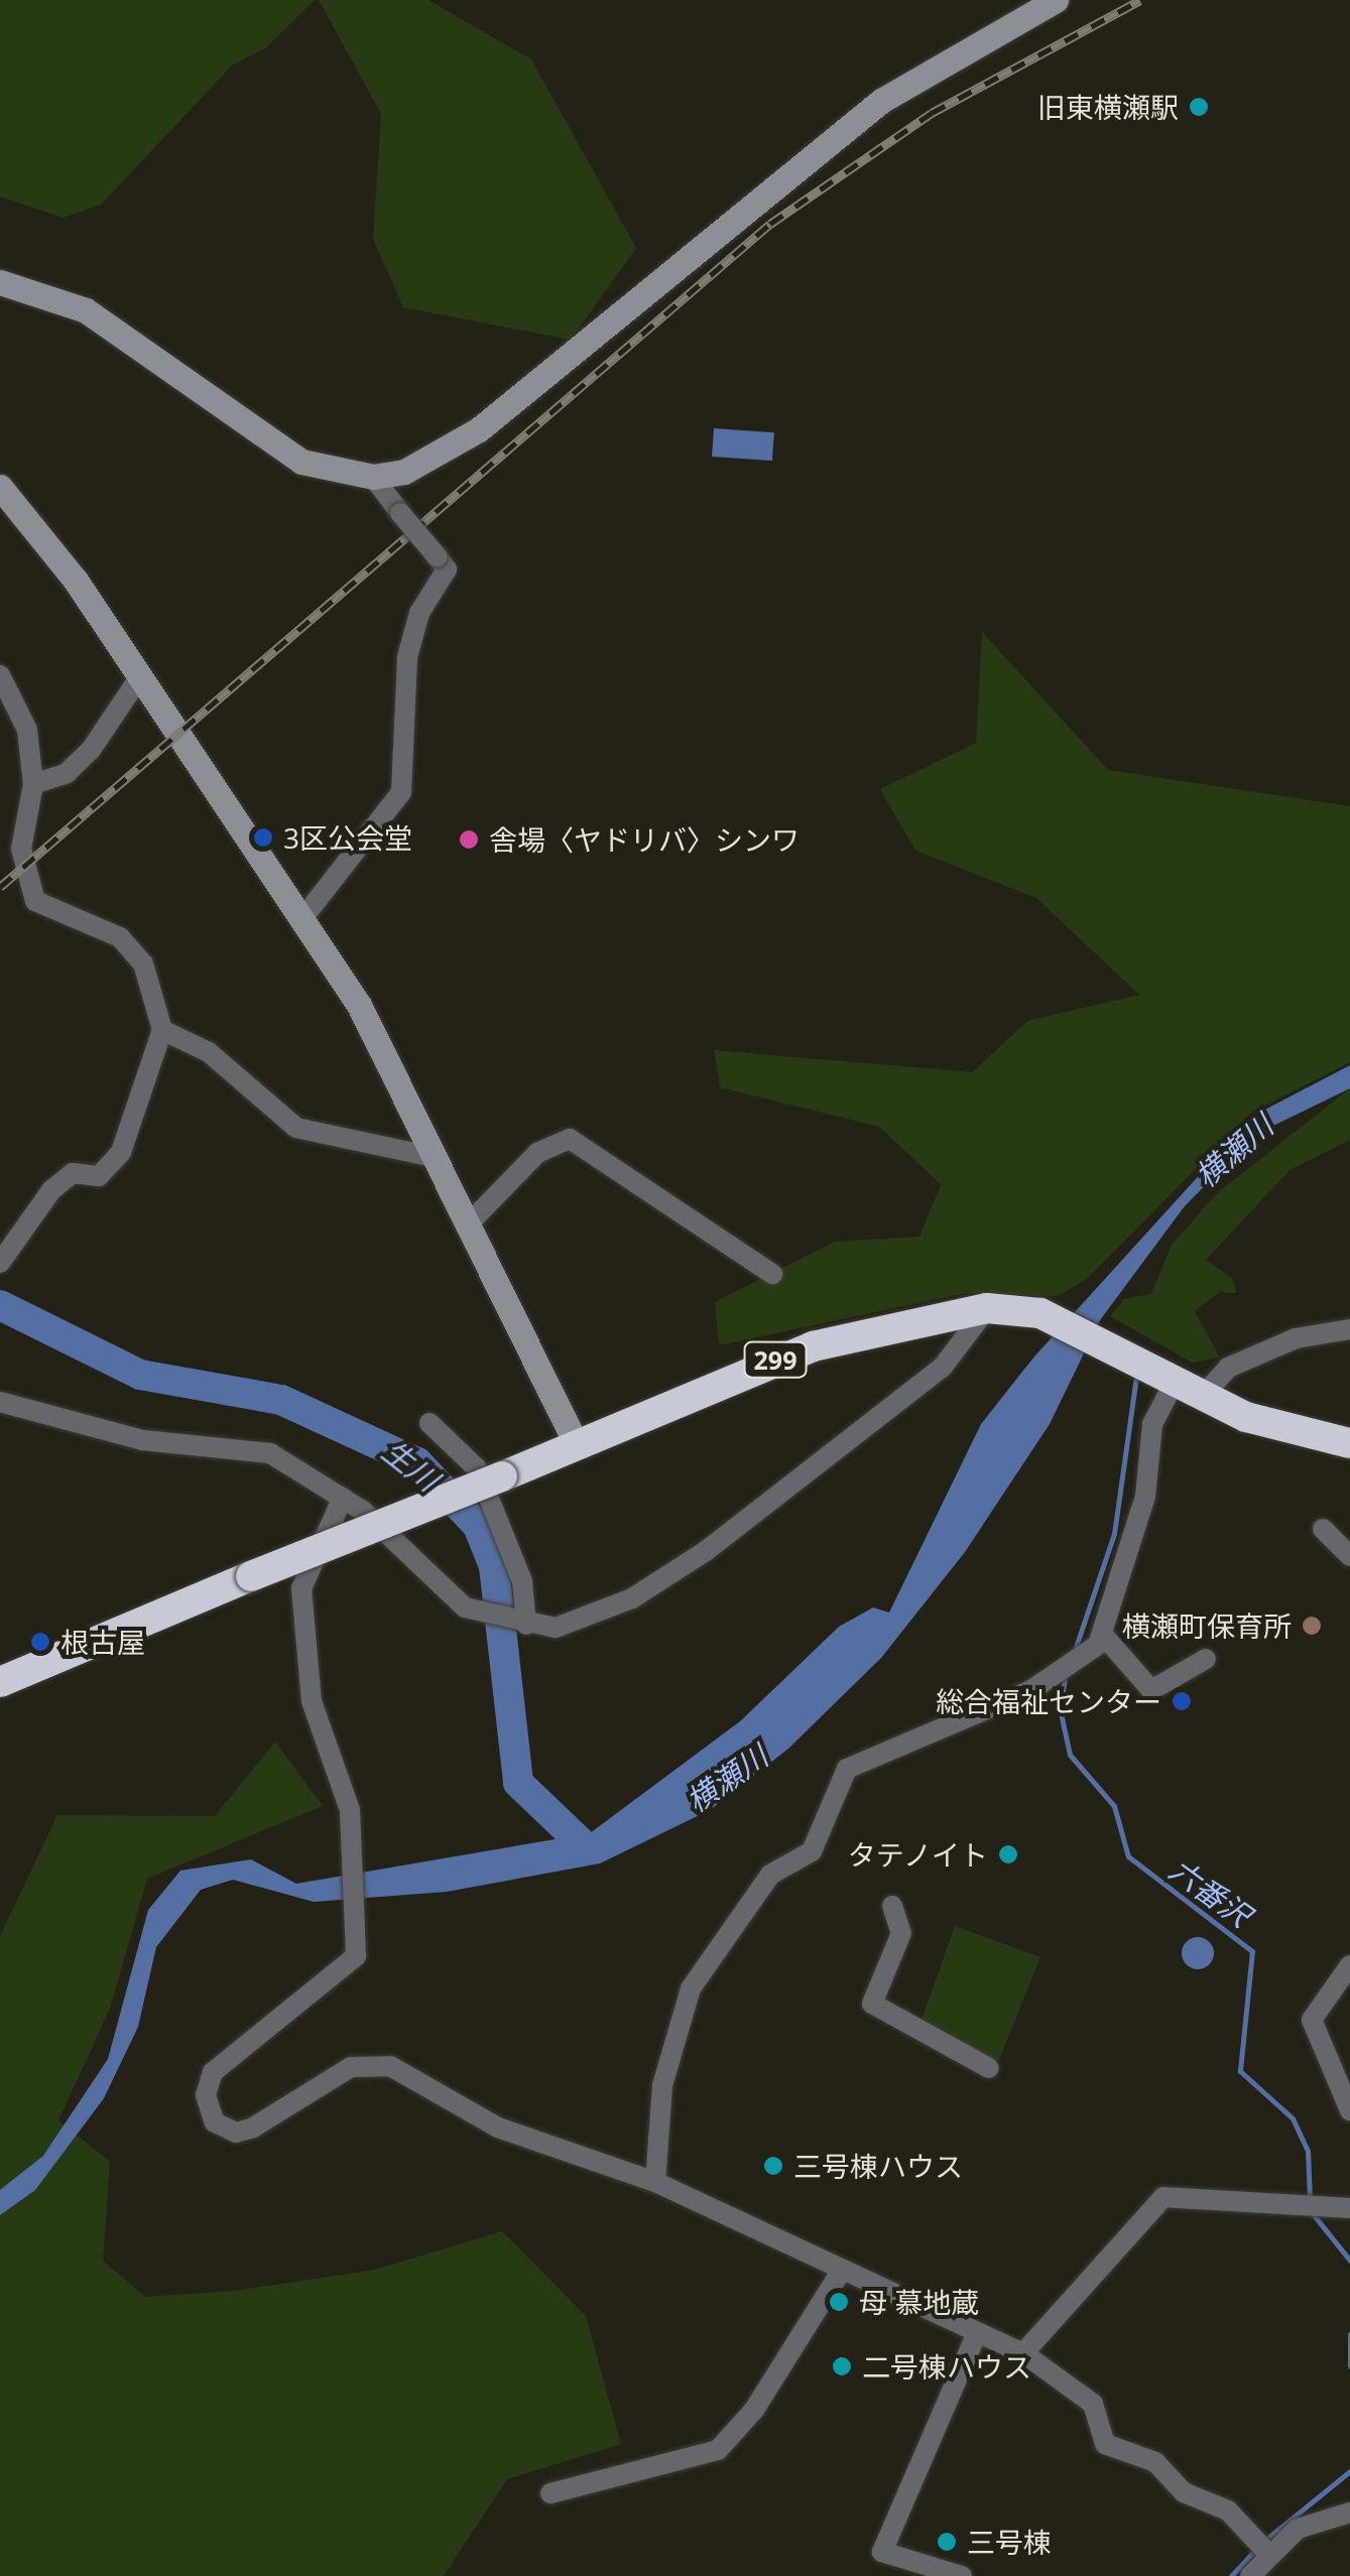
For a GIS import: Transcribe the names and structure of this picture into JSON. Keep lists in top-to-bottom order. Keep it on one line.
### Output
{"streets":{"highway":["299"]},"water":["横瀬川","生川","六番沢"],"places":["旧東横瀬駅","3区公会堂","舎場〈ヤドリバ〉シンワ","横瀬町保育所","根古屋","総合福祉センター","タテノイト","三号棟ハウス","母 慕地蔵","二号棟ハウス","三号棟"]}
